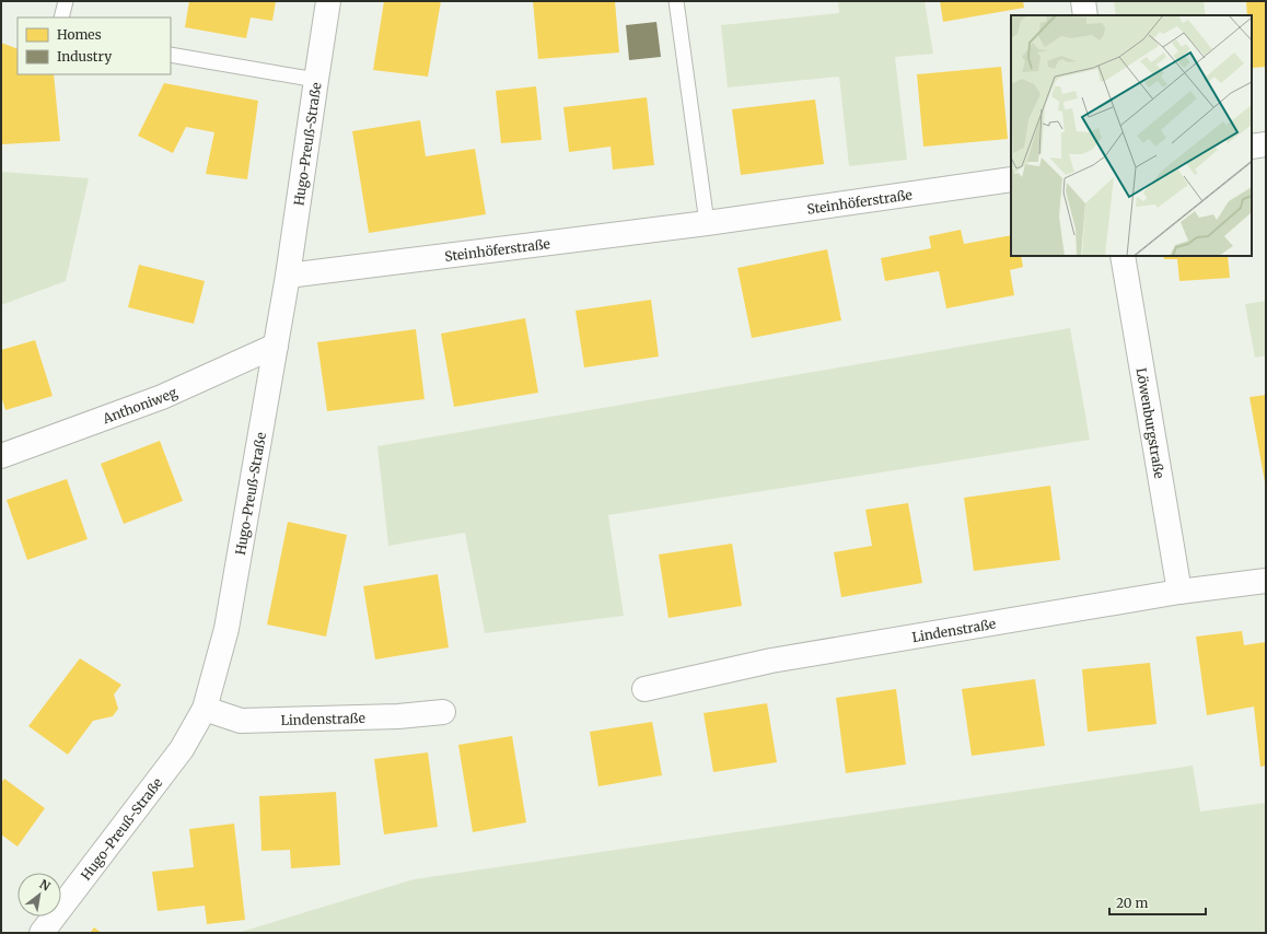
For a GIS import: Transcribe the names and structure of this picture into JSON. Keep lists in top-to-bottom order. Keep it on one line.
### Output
{"streets":{"street":["Hugo-Preuß-Straße","Steinhöferstraße","Anthoniweg","Löwenburgstraße","Lindenstraße"]},"crossings":[["Hugo-Preuß-Straße","Steinhöferstraße"],["Hugo-Preuß-Straße","Anthoniweg"],["Hugo-Preuß-Straße","Lindenstraße"],["Löwenburgstraße","Lindenstraße"]],"legend":["Homes","Industry"],"scale_bar":"20 m","north":"top right"}
